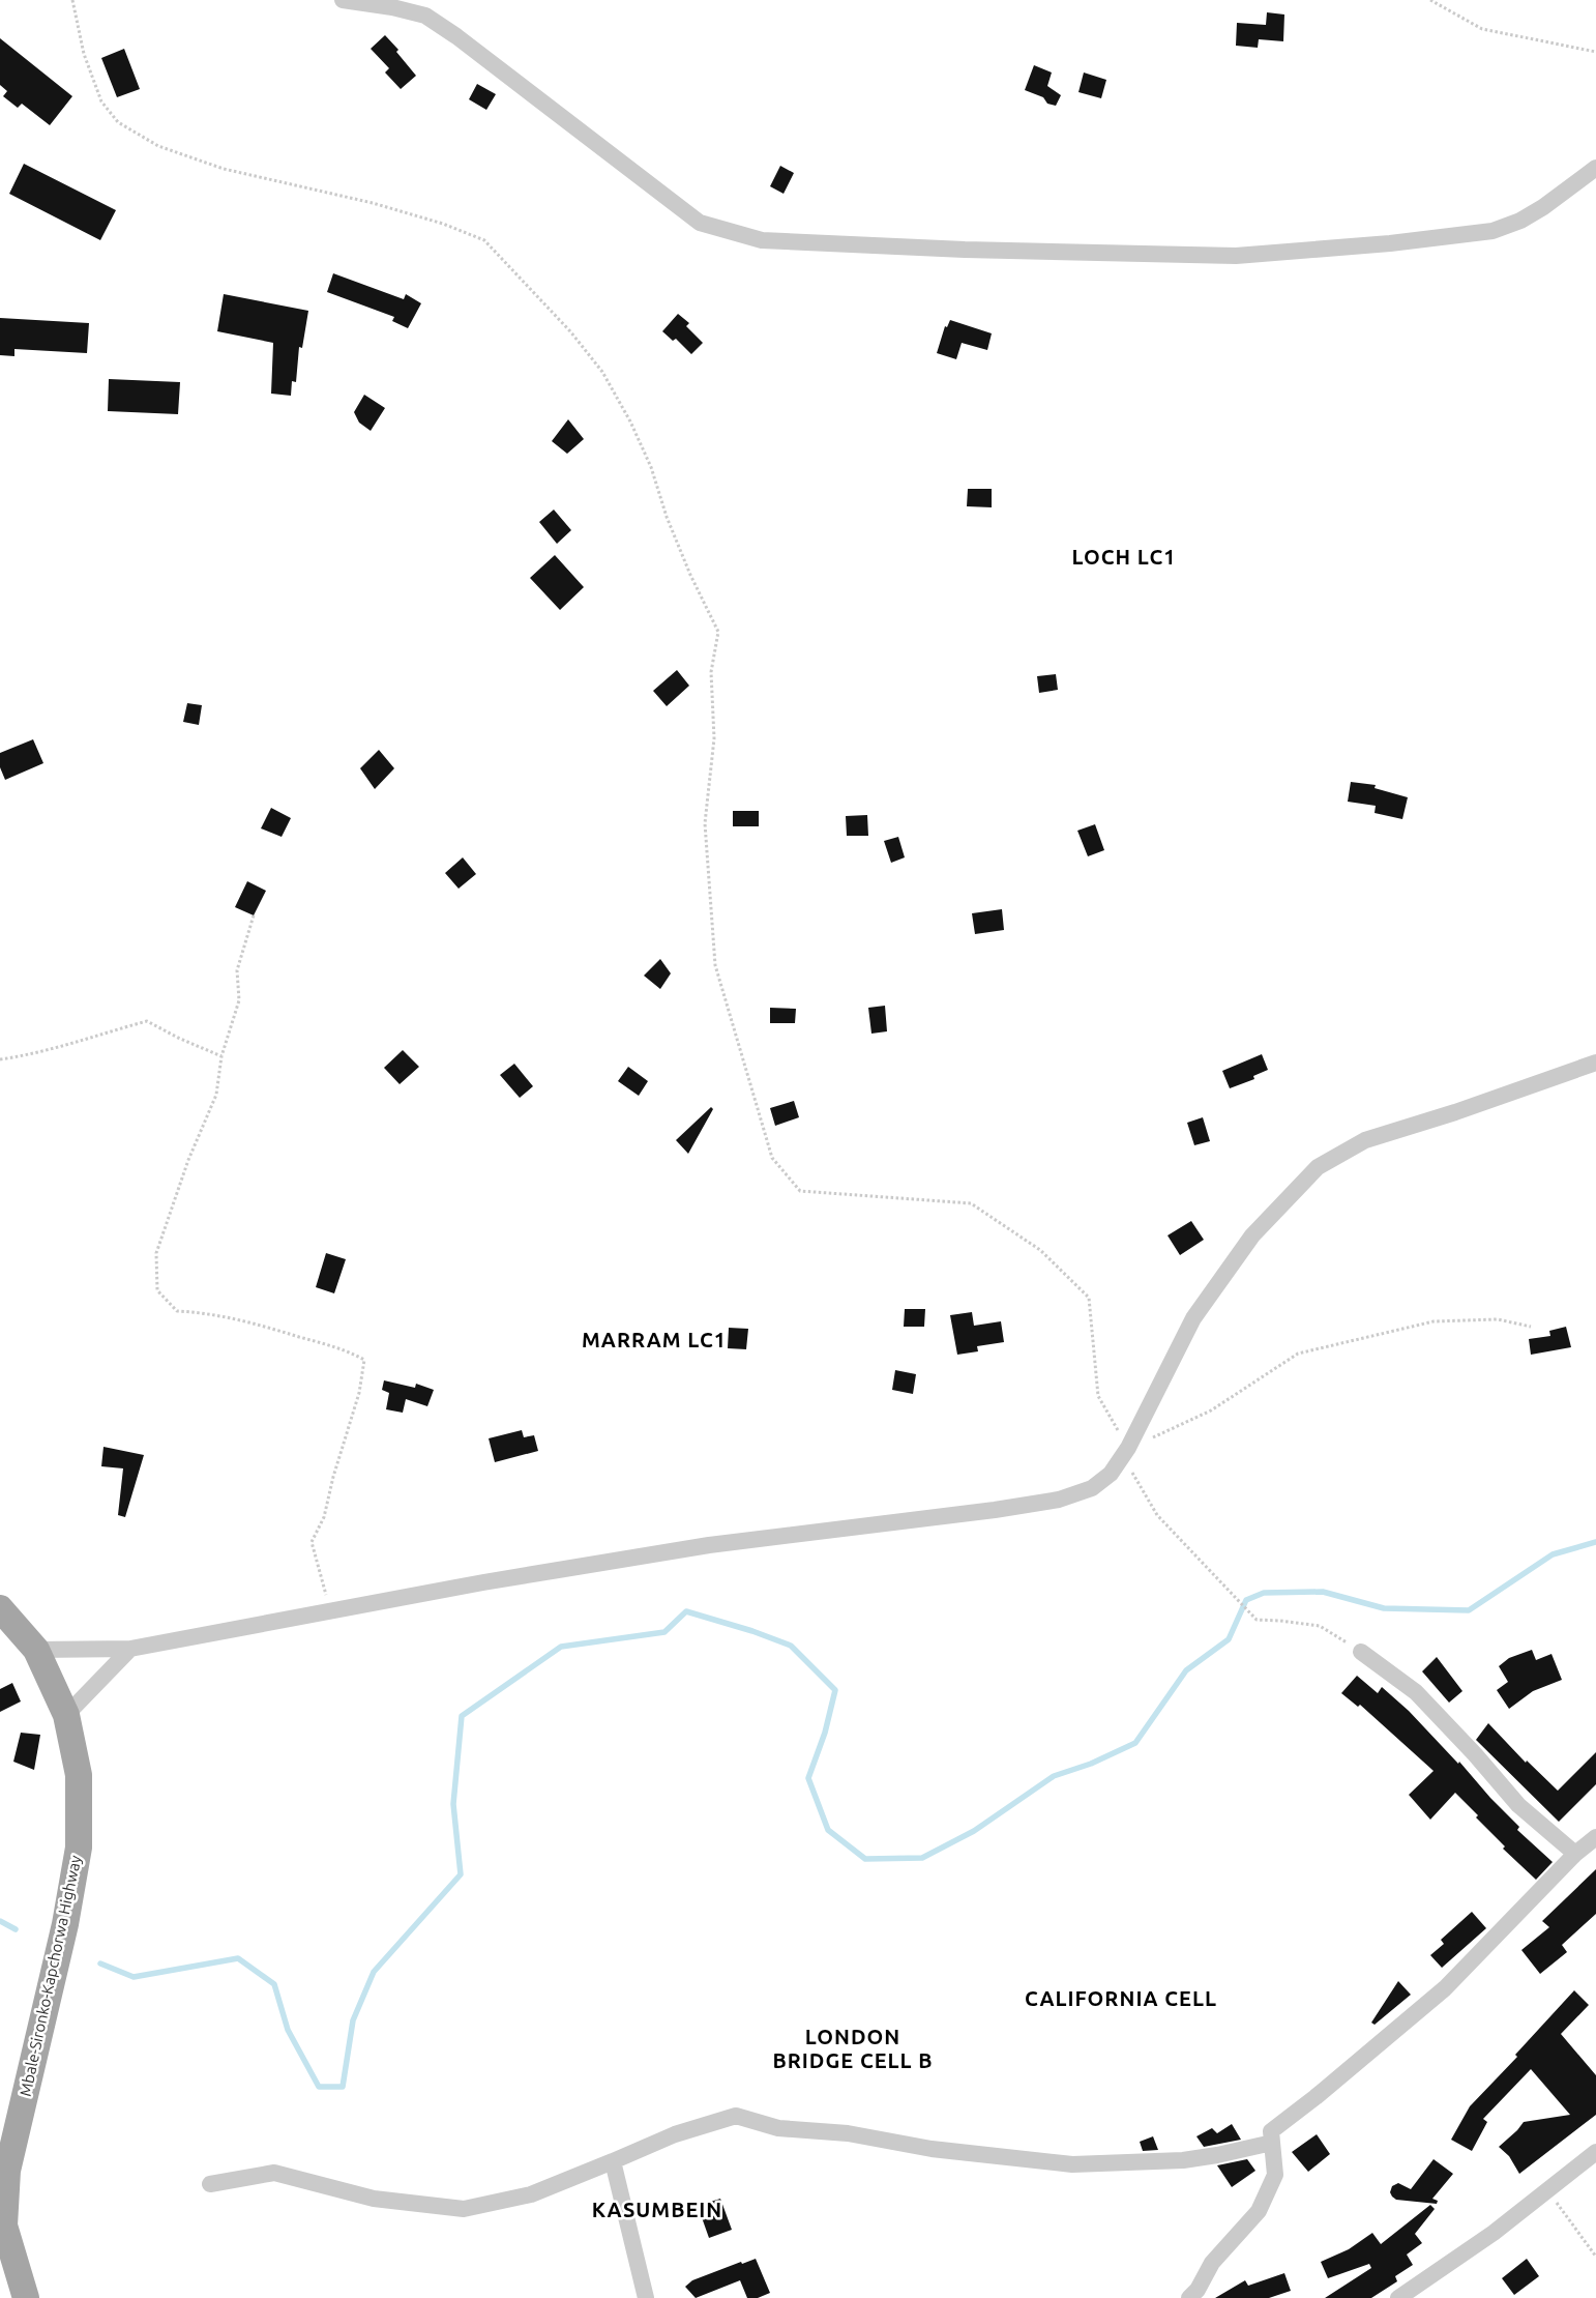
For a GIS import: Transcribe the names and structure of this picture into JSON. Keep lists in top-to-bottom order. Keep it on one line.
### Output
{"streets":{"main road":["Mbale-Sironko-Kapchorwa Highway"]},"districts":["LOCH LC1","MARRAM LC1","CALIFORNIA CELL","LONDON BRIDGE CELL B","KASUMBEIN"]}
